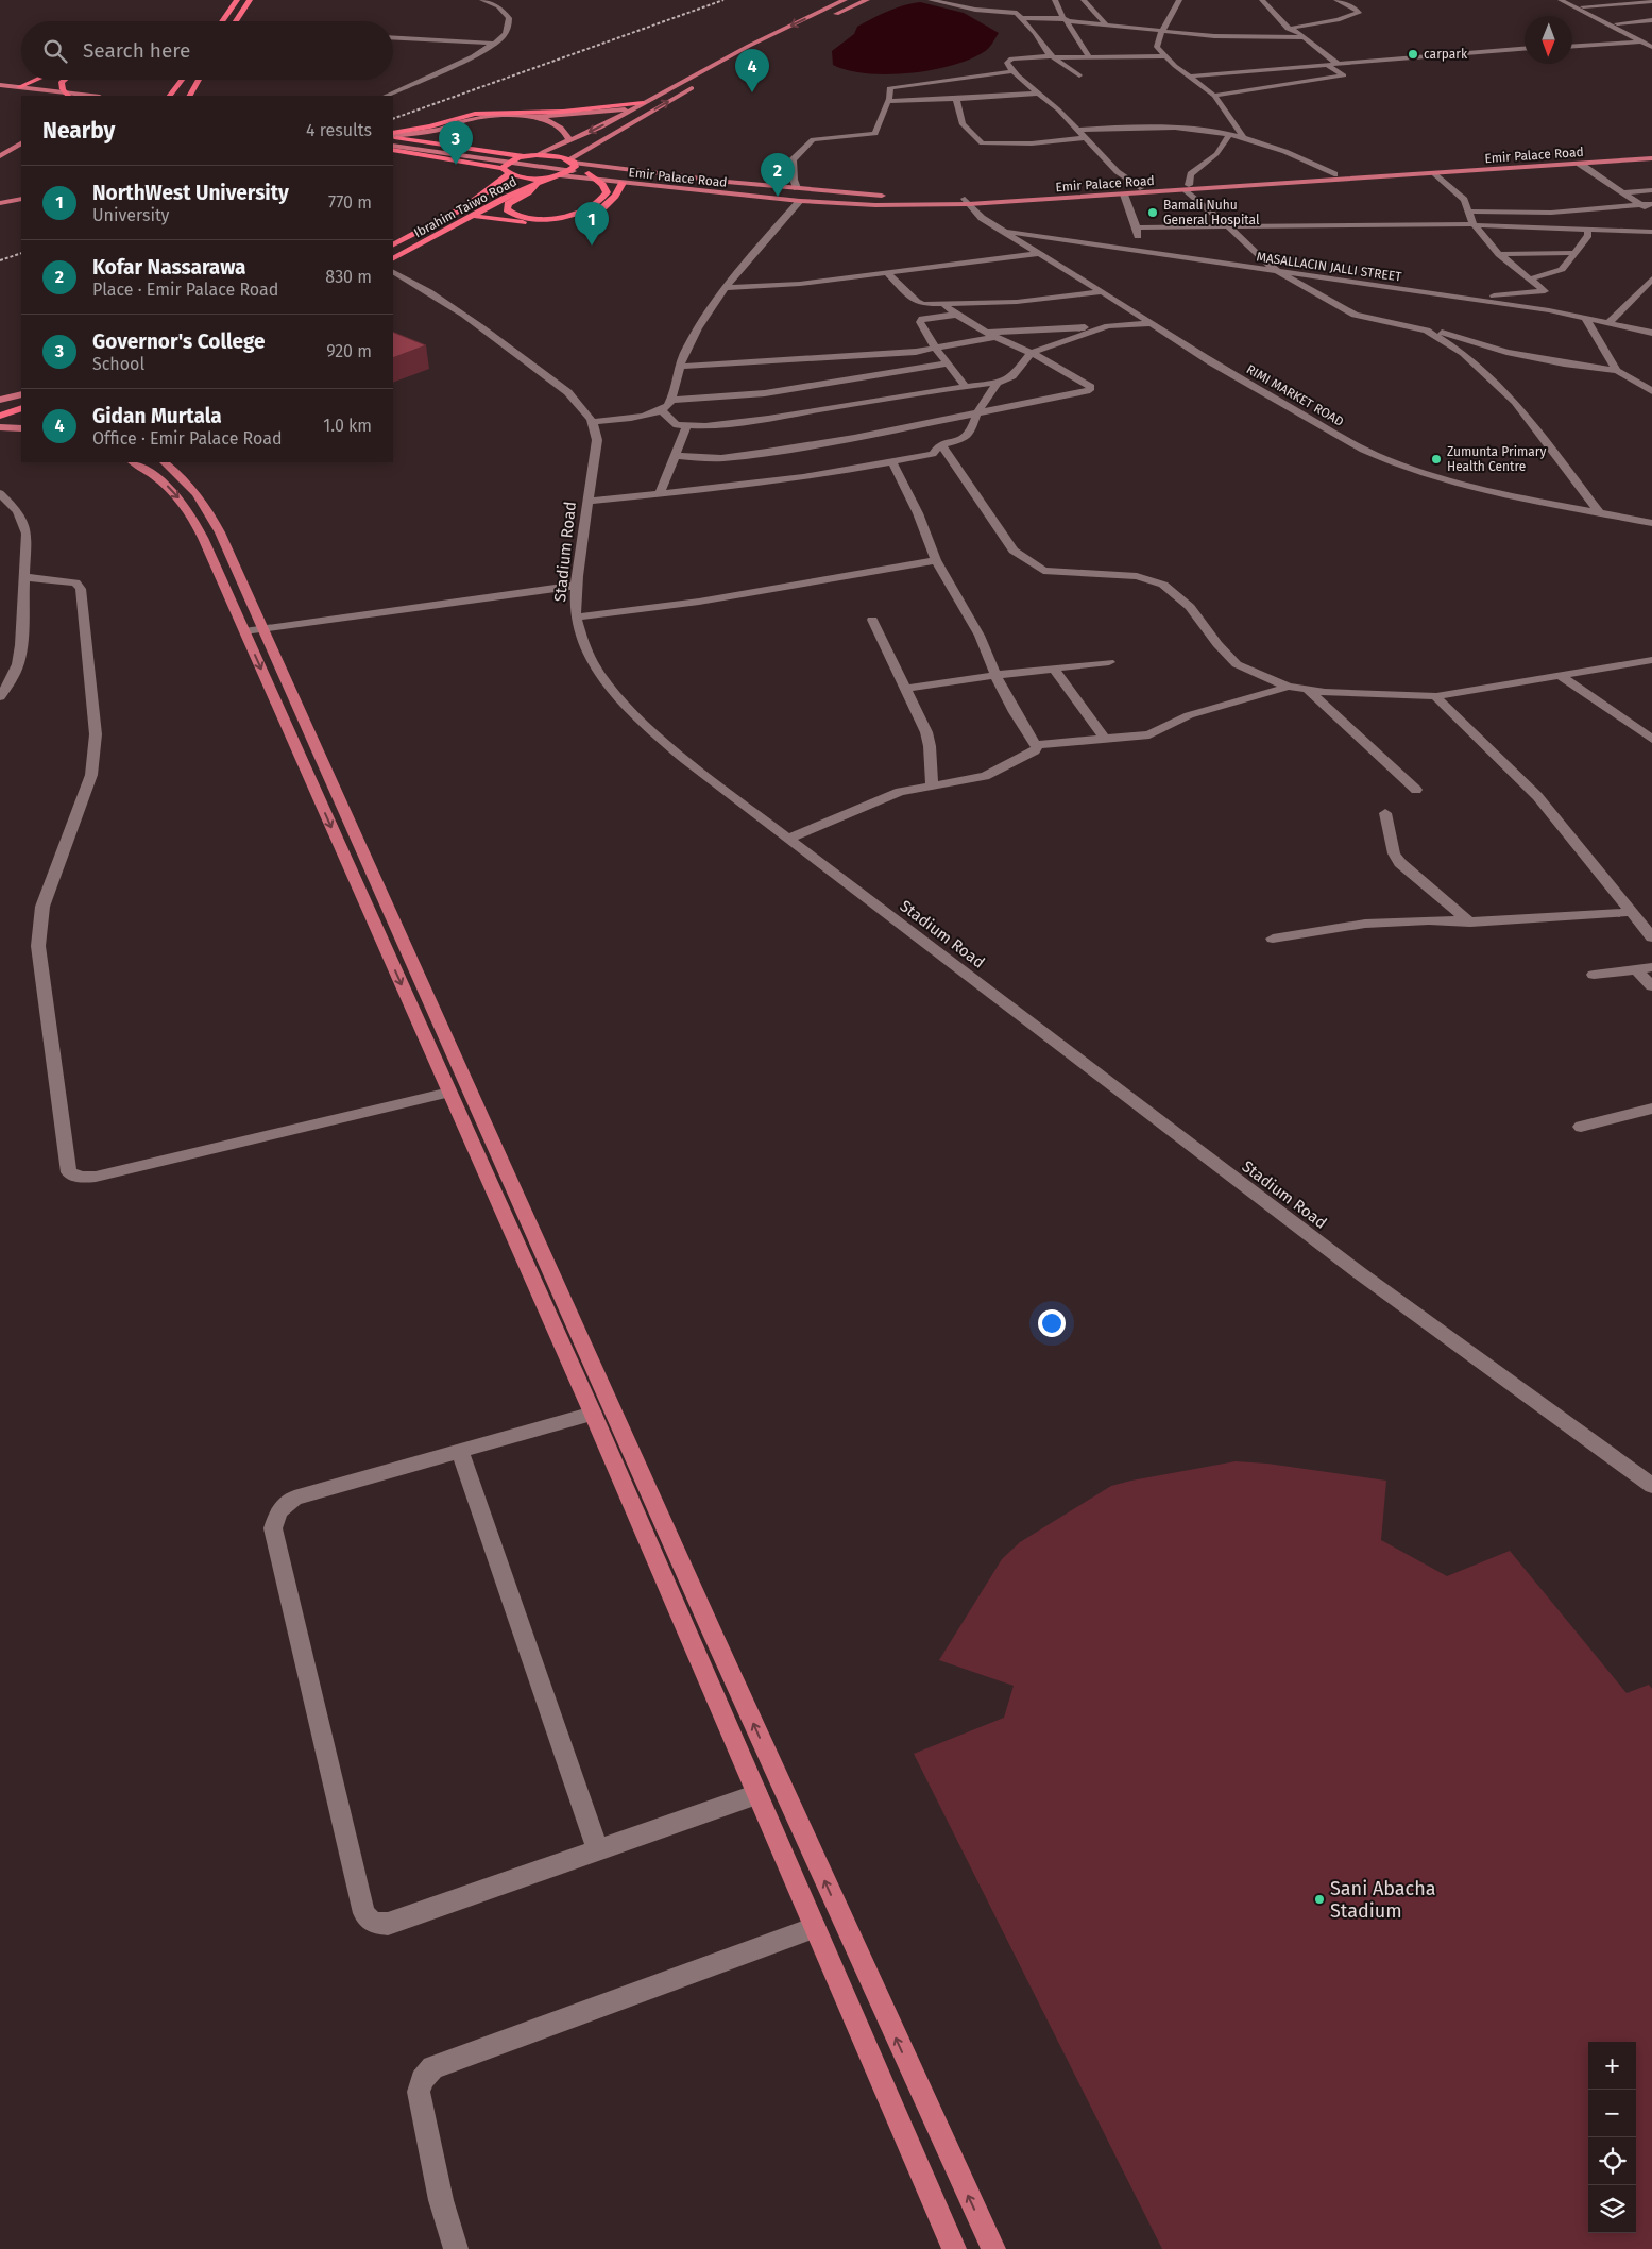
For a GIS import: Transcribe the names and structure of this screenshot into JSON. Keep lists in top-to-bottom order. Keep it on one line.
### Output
{"streets":{"highway":["Ibrahim Taiwo Road"],"main road":["Emir Palace Road"],"street":["MASALLACIN JALLI STREET","RIMI MARKET ROAD","Stadium Road"]},"crossings":[["Emir Palace Road","RIMI MARKET ROAD"],["MASALLACIN JALLI STREET","RIMI MARKET ROAD"]],"places":["carpark","Bamali Nuhu General Hospital","Zumunta Primary Health Centre","Sani Abacha Stadium"],"north":"bottom","page":{"search":"Search here","pins":["4","3","2","1"],"heading":["Nearby","4 results"],"list":[{"mark":"1","name":"NorthWest University","note":"University","value":"770 m"},{"mark":"2","name":"Kofar Nassarawa","note":"Place · Emir Palace Road","value":"830 m"},{"mark":"3","name":"Governor's College","note":"School","value":"920 m"},{"mark":"4","name":"Gidan Murtala","note":"Office · Emir Palace Road","value":"1.0 km"}],"map_buttons":["+","−"]}}
